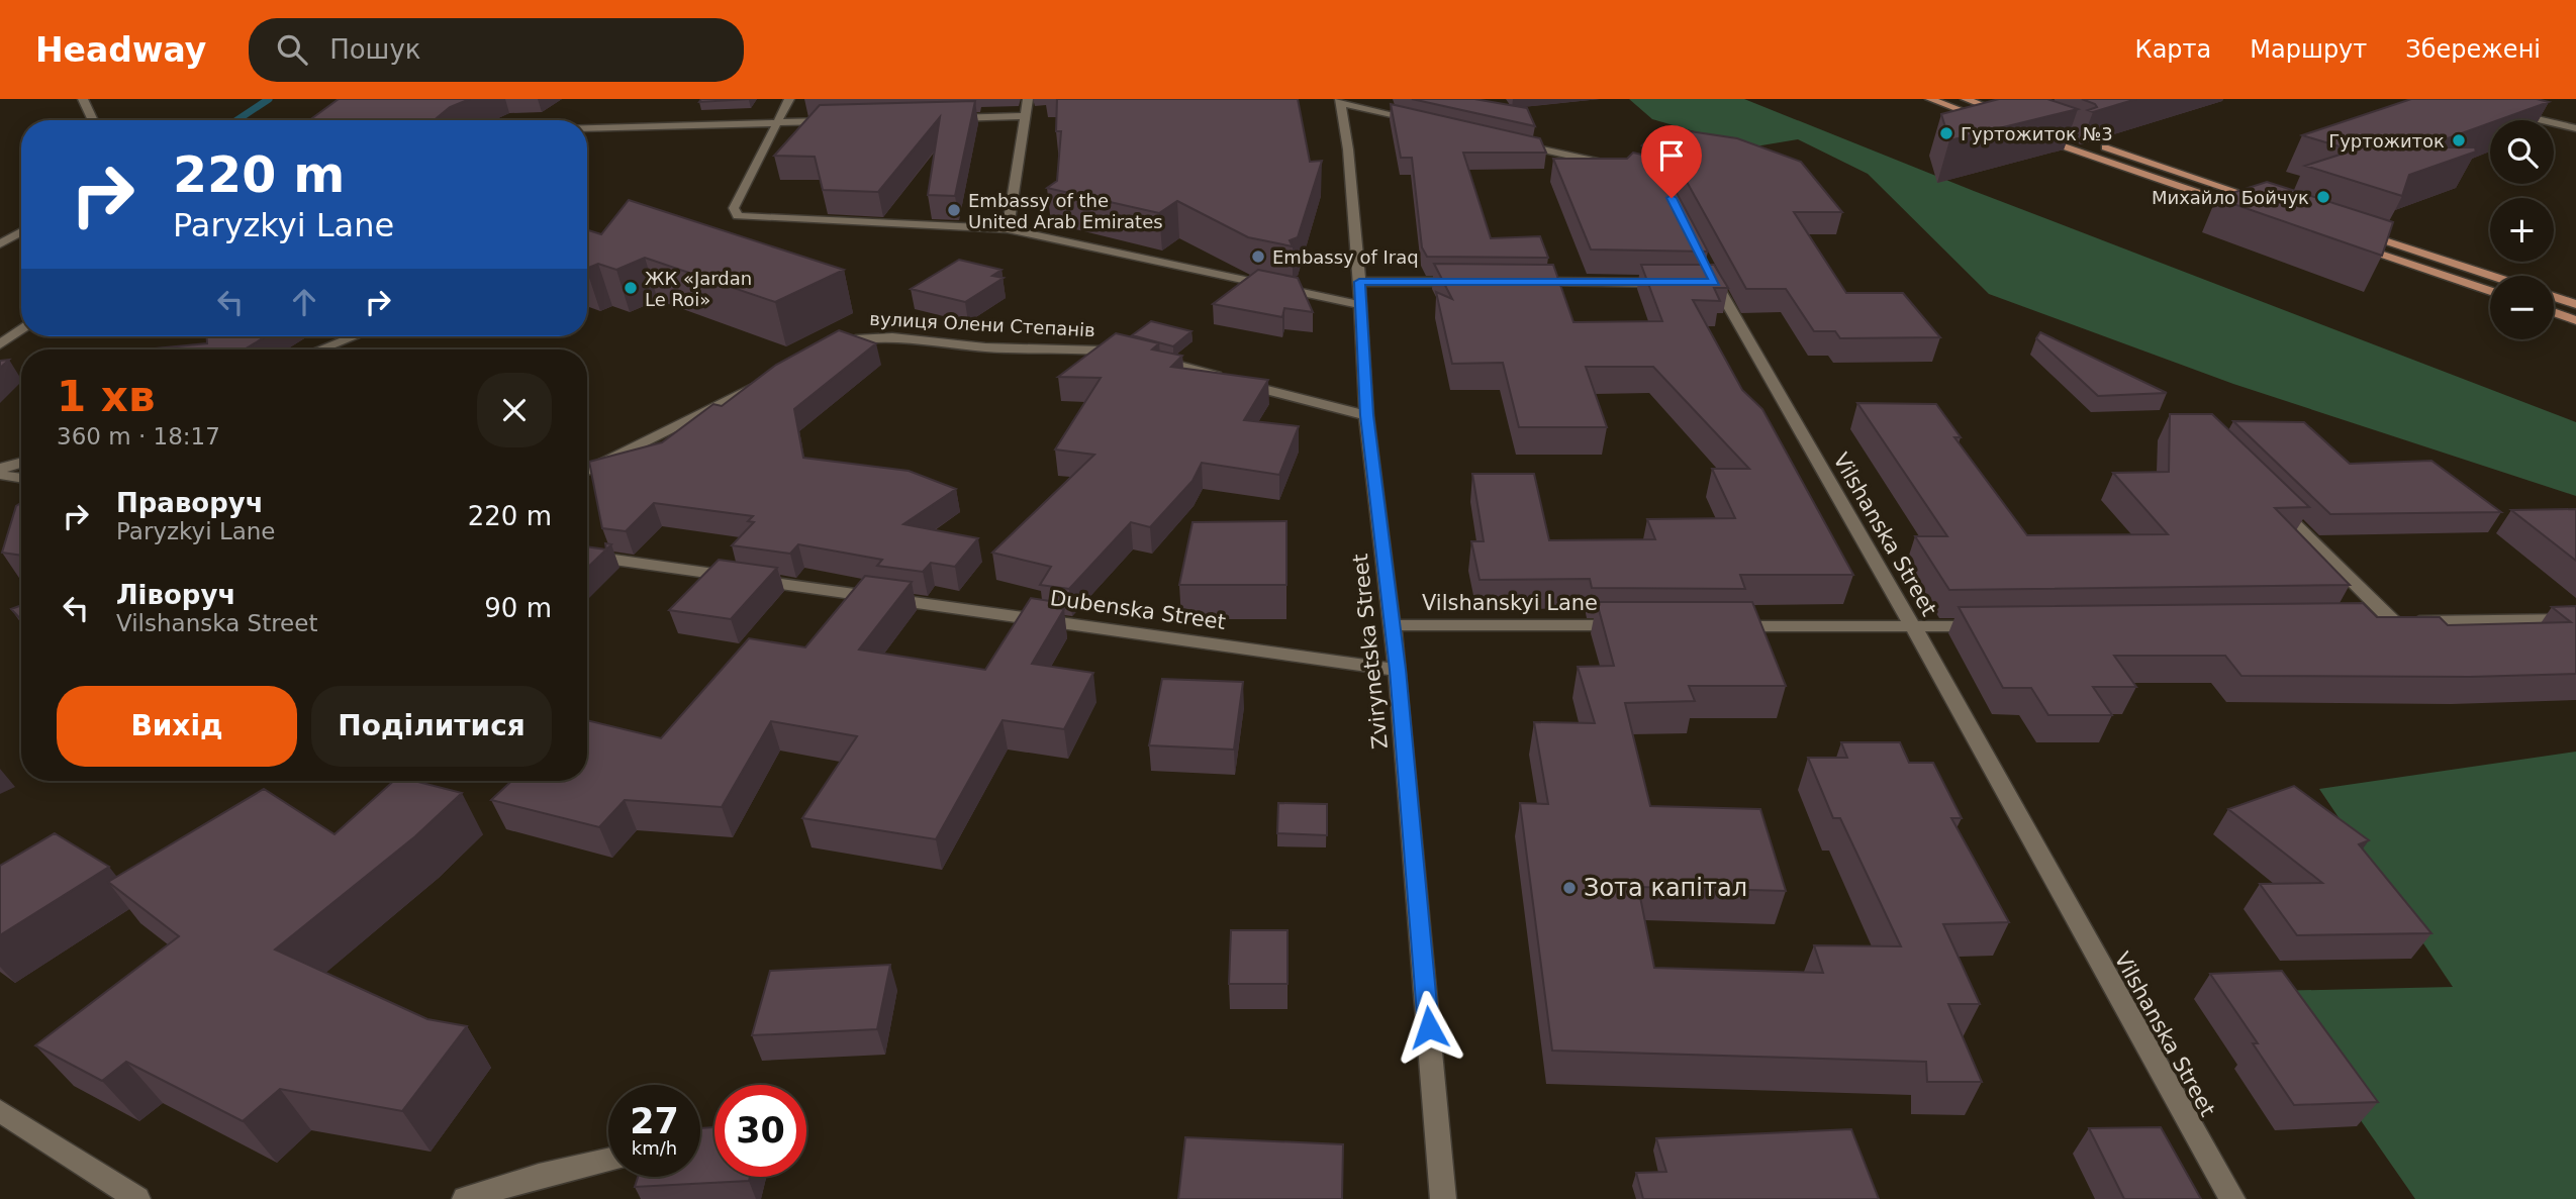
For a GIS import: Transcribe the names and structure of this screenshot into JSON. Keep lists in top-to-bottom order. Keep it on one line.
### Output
{"streets":{"street":["вулиця Олени Степанів","Vilshanska Street","Vilshanskyi Lane","Dubenska Street","Zvirynetska Street"]},"crossings":[["вулиця Олени Степанів","Zvirynetska Street"],["Vilshanskyi Lane","Zvirynetska Street"],["Dubenska Street","Zvirynetska Street"]],"places":["Гуртожиток №3","Гуртожиток","Михайло Бойчук","Embassy of the United Arab Emirates","Embassy of Iraq","ЖК «Jardan Le Roi»","Зота капітал"],"page":{"header":"Headway","search":"Пошук","nav":["Карта","Маршрут","Збережені"],"map_buttons":["+","−"],"turn":["220 m","Paryzkyi Lane"],"heading":["1 хв","360 m · 18:17"],"list":[{"name":"Праворуч","note":"Paryzkyi Lane","value":"220 m"},{"name":"Ліворуч","note":"Vilshanska Street","value":"90 m"}],"buttons":["Вихід","Поділитися"],"speed":"27 km/h","limit":"30"}}
